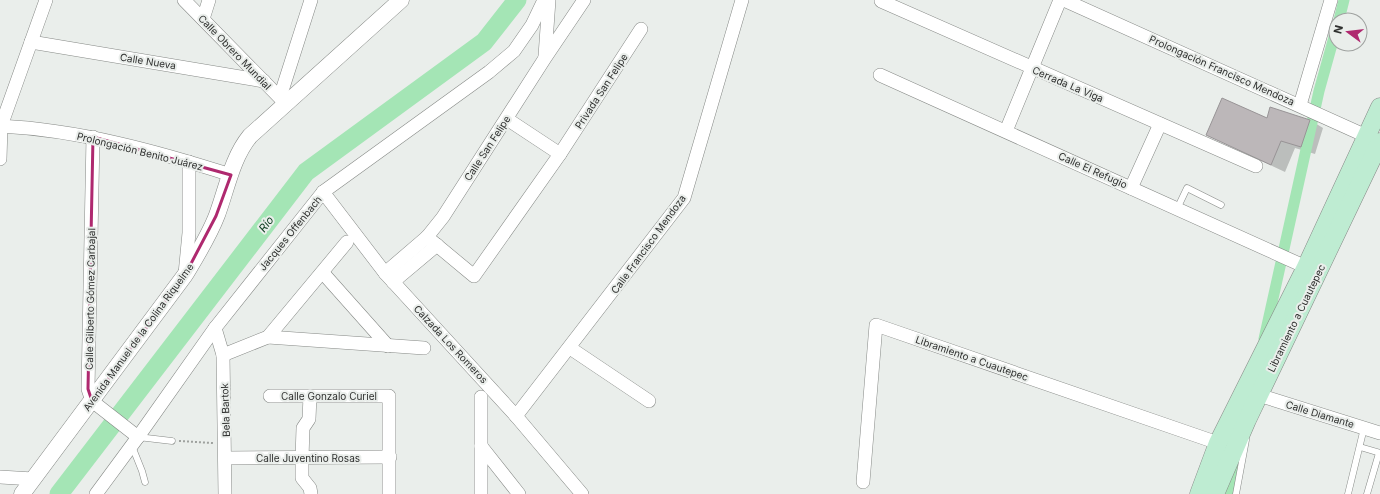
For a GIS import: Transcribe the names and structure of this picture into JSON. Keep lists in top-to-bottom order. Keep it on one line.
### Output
{"streets":{"main road":["Libramiento a Cuautepec"],"street":["Calle Obrero Mundial","Calle Nueva","Prolongación Francisco Mendoza","Cerrada La Viga","Privada San Felipe","Calle San Felipe","Prolongación Benito Juárez","Calle El Refugio","Jacques Offenbach","Calle Francisco Mendoza","Calle Gilberto Gómez Carbajal","Avenida Manuel de la Colina Riquelme","Calzada Los Romeros","Calle Gonzalo Curiel","Bela Bartok","Calle Diamante","Calle Juventino Rosas"]},"crossings":[["Calle Obrero Mundial","Calle Nueva"],["Calle Obrero Mundial","Avenida Manuel de la Colina Riquelme"],["Prolongación Francisco Mendoza","Libramiento a Cuautepec"],["Calle San Felipe","Calzada Los Romeros"],["Prolongación Benito Juárez","Calle Gilberto Gómez Carbajal"],["Prolongación Benito Juárez","Avenida Manuel de la Colina Riquelme"],["Calle El Refugio","Libramiento a Cuautepec"],["Jacques Offenbach","Calzada Los Romeros"],["Jacques Offenbach","Bela Bartok"],["Calle Francisco Mendoza","Calzada Los Romeros"],["Calle Gilberto Gómez Carbajal","Avenida Manuel de la Colina Riquelme"],["Libramiento a Cuautepec","Calle Diamante"],["Calle Gonzalo Curiel","Calle Juventino Rosas"],["Bela Bartok","Calle Juventino Rosas"]],"water":["Río"],"north":"left"}
